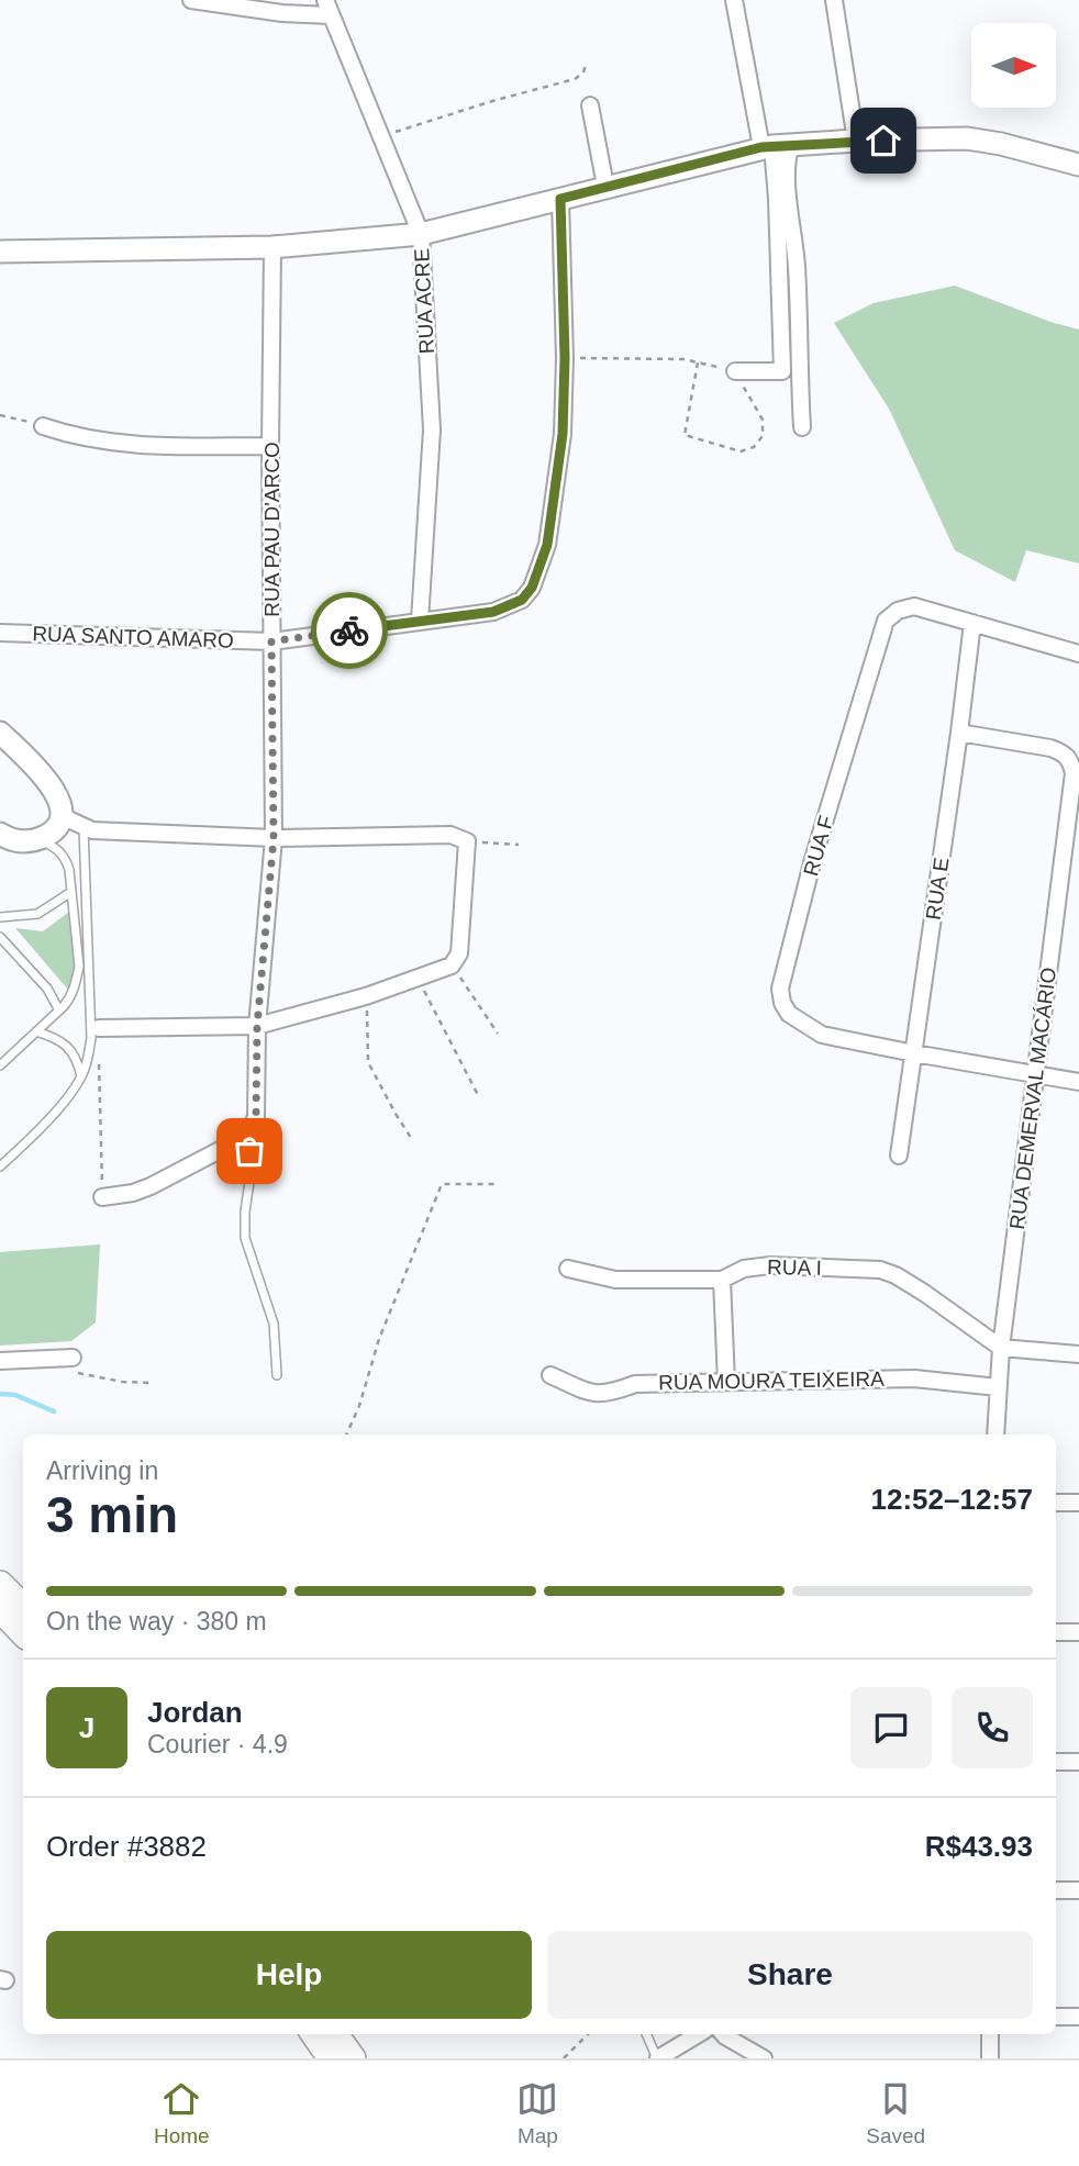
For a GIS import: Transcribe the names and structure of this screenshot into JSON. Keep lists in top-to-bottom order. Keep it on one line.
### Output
{"streets":{"street":["RUA ACRE","RUA PAU D'ARCO","RUA SANTO AMARO","RUA F","RUA E","RUA DEMERVAL MACÁRIO","RUA I","RUA MOURA TEIXEIRA"]},"crossings":[["RUA ACRE","RUA SANTO AMARO"],["RUA PAU D'ARCO","RUA SANTO AMARO"],["RUA F","RUA E"],["RUA E","RUA DEMERVAL MACÁRIO"],["RUA DEMERVAL MACÁRIO","RUA I"],["RUA DEMERVAL MACÁRIO","RUA MOURA TEIXEIRA"]],"north":"right","page":{"heading":["3 min","Arriving in","12:52–12:57"],"panel":["Jordan","Courier · 4.9","Order #3882","R$43.93"],"bar":"On the way · 380 m","round":"J","buttons":["Help","Share"],"tabs":["Home","Map","Saved"]}}
